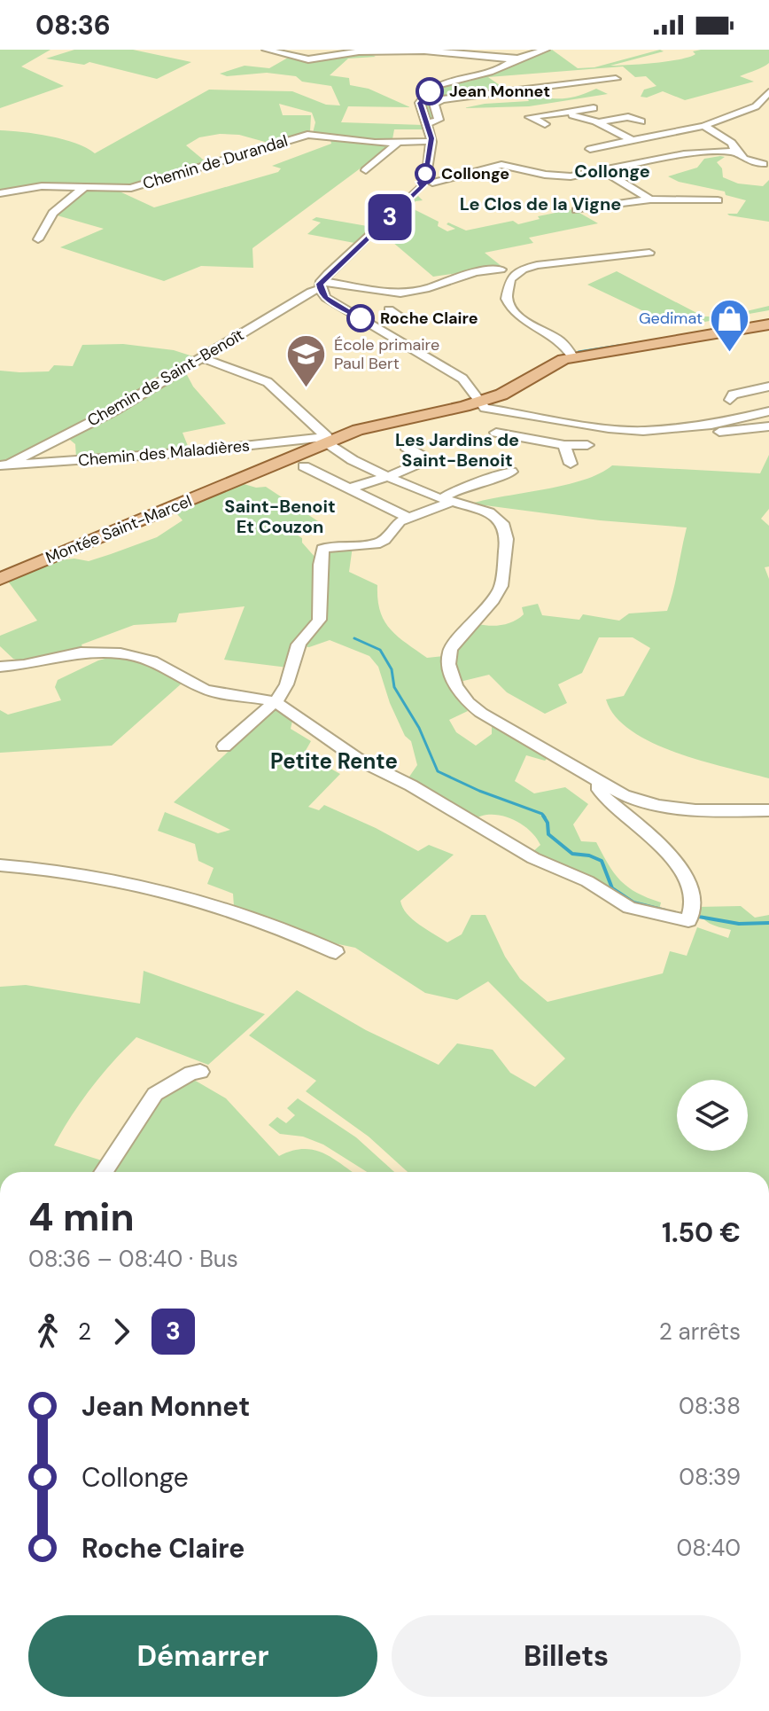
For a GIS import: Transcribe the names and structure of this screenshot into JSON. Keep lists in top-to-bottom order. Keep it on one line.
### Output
{"streets":{"main road":["Montée Saint-Marcel"],"street":["Chemin de Durandal","Chemin de Saint-Benoît","Chemin des Maladières"]},"crossings":[["Chemin de Saint-Benoît","Chemin des Maladières"],["Chemin des Maladières","Montée Saint-Marcel"]],"districts":["Collonge","Le Clos de la Vigne","Les Jardins de Saint-Benoit","Saint-Benoit Et Couzon","Petite Rente"],"places":{"other":["Jean Monnet","Collonge","Roche Claire"],"shop":["Gedimat"],"school or university":["École primaire Paul Bert"]},"lines":["bus line 3"],"page":{"status":"08:36","on_map":"3","heading":["4 min","08:36 – 08:40 · Bus","1.50 €"],"legs":["2","3","2 arrêts"],"list":[{"name":"Jean Monnet","value":"08:38"},{"name":"Collonge","value":"08:39"},{"name":"Roche Claire","value":"08:40"}],"buttons":["Démarrer","Billets"]}}
